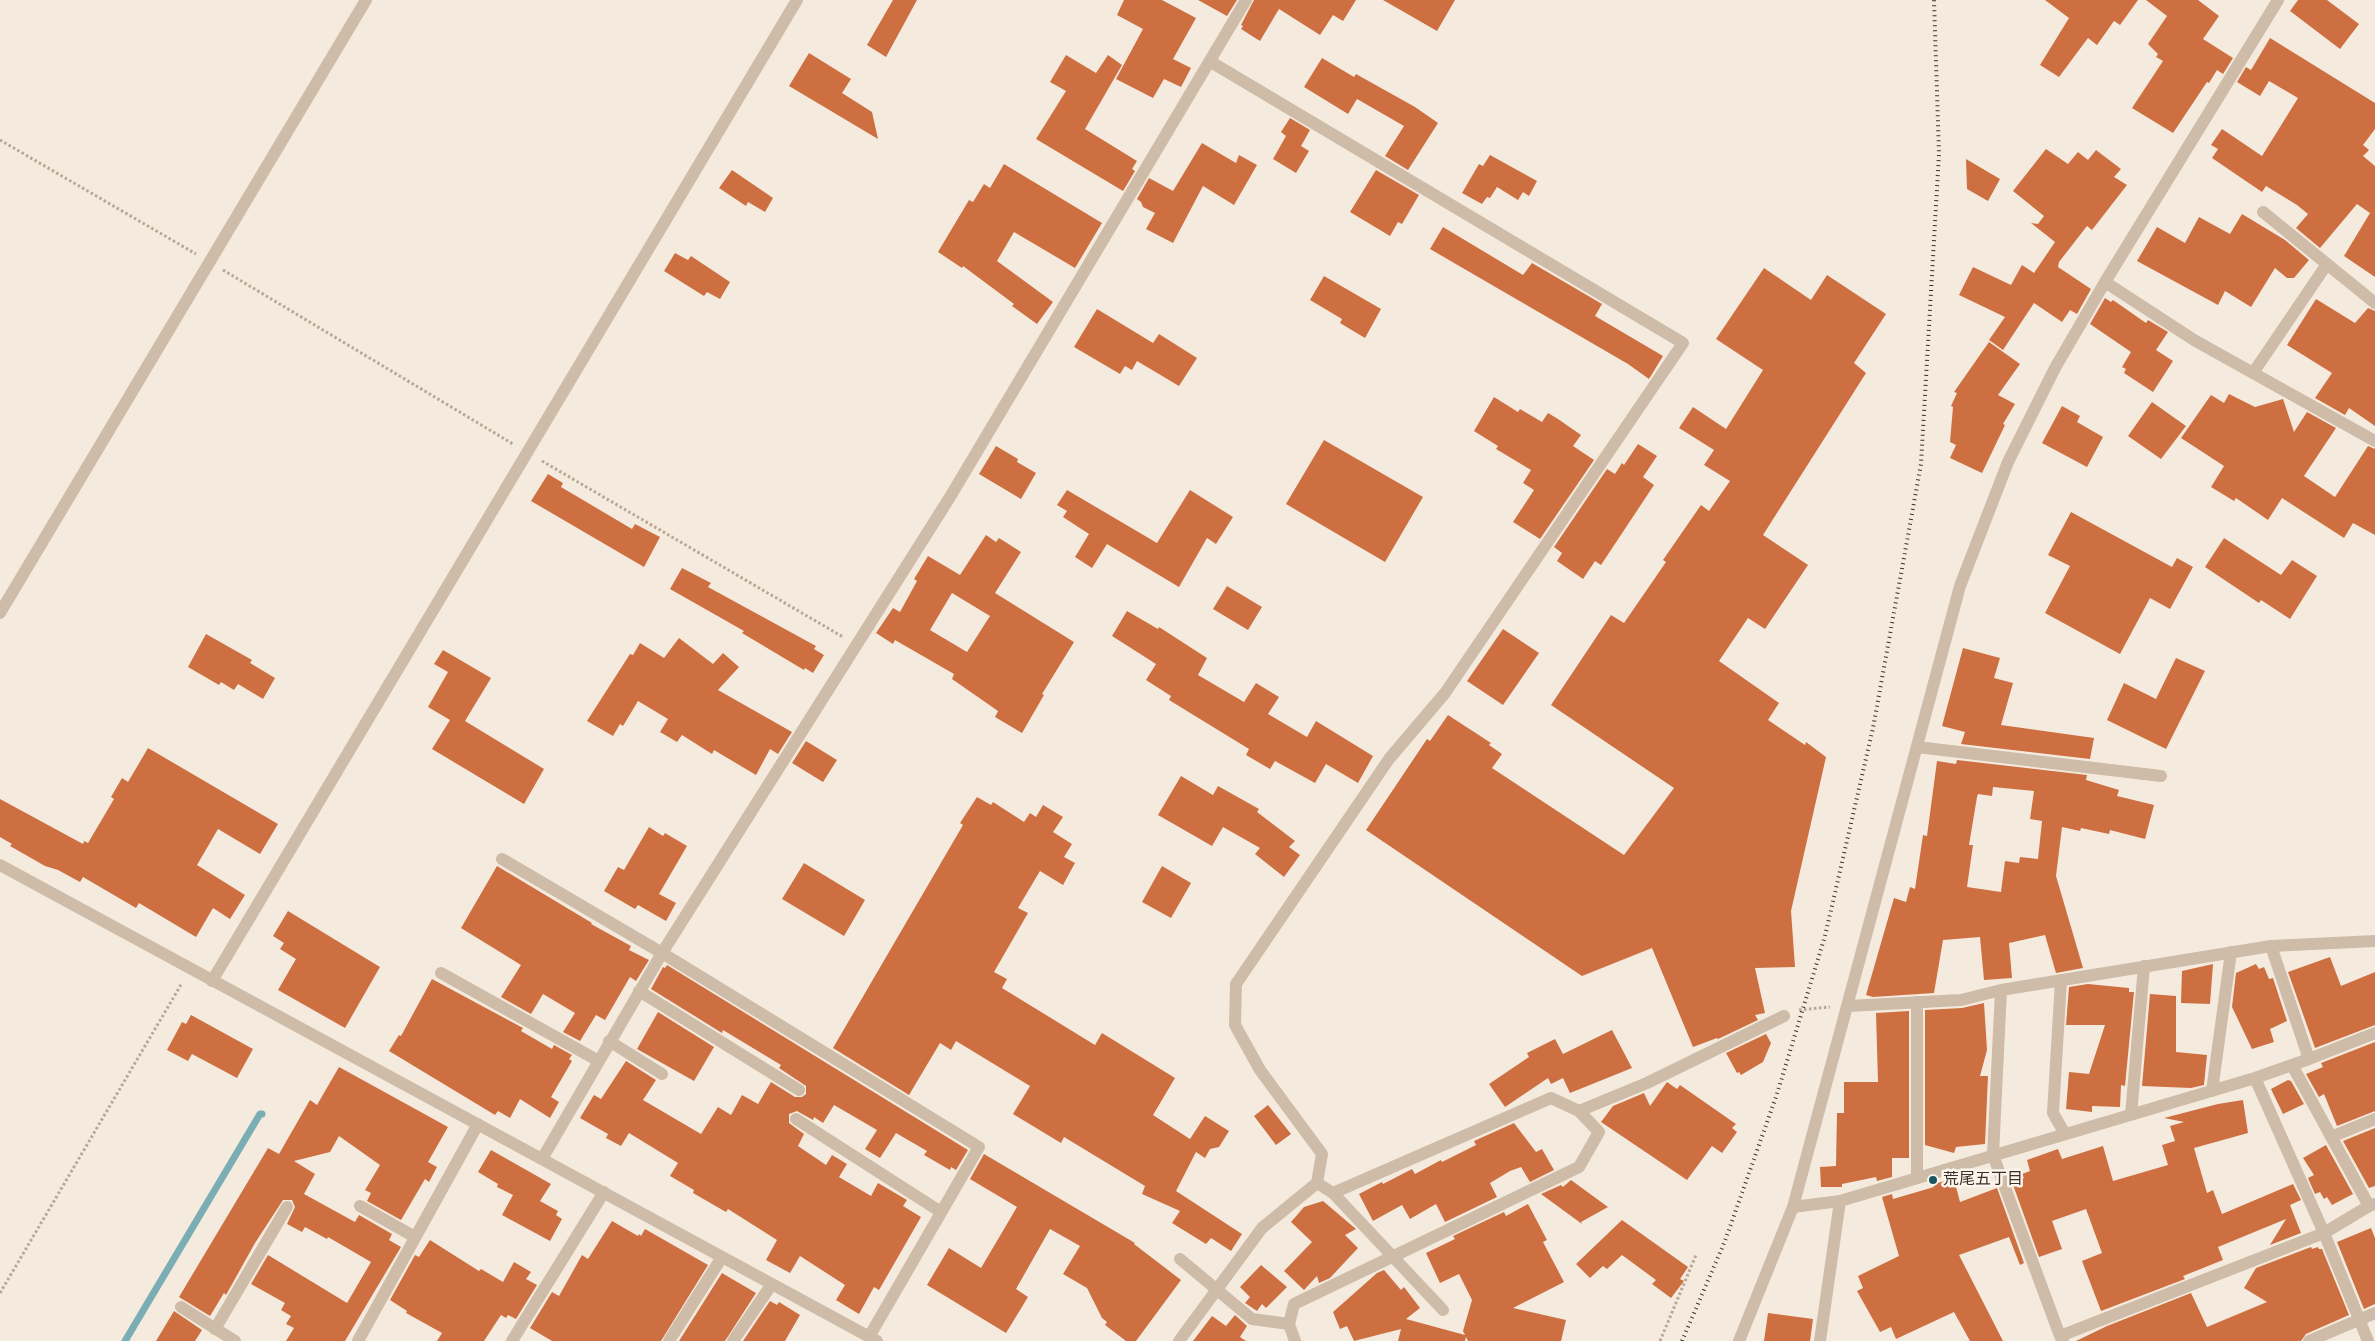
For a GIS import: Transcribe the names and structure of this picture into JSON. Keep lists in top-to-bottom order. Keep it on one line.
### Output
{"places":["荒尾五丁目"]}
